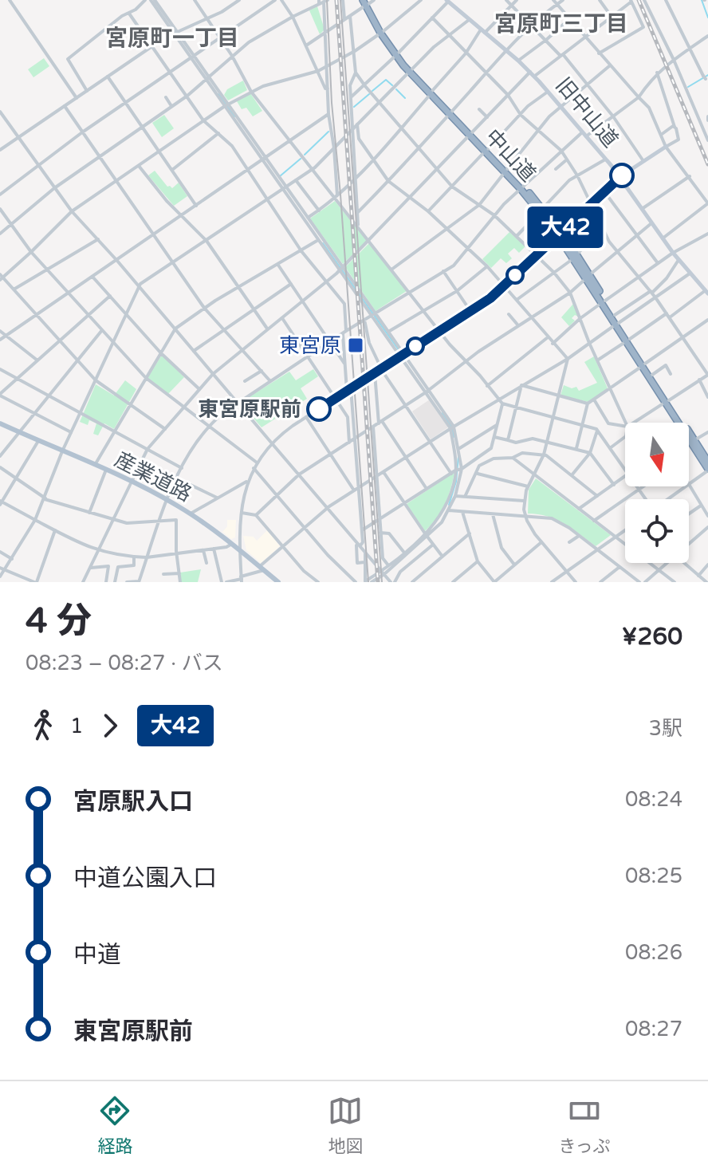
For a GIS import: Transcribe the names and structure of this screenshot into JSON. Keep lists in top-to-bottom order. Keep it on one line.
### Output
{"streets":{"highway":["中山道"],"main road":["旧中山道","産業道路"]},"districts":["宮原町三丁目","宮原町一丁目"],"places":{"transit":["東宮原"],"other":["東宮原駅前"]},"lines":["bus line 大42"],"north":"bottom","page":{"on_map":"大42","heading":["4 分","08:23 – 08:27 · バス","¥260"],"legs":["1","大42","3駅"],"list":[{"name":"宮原駅入口","value":"08:24"},{"name":"中道公園入口","value":"08:25"},{"name":"中道","value":"08:26"},{"name":"東宮原駅前","value":"08:27"}],"tabs":["経路","地図","きっぷ"]}}
